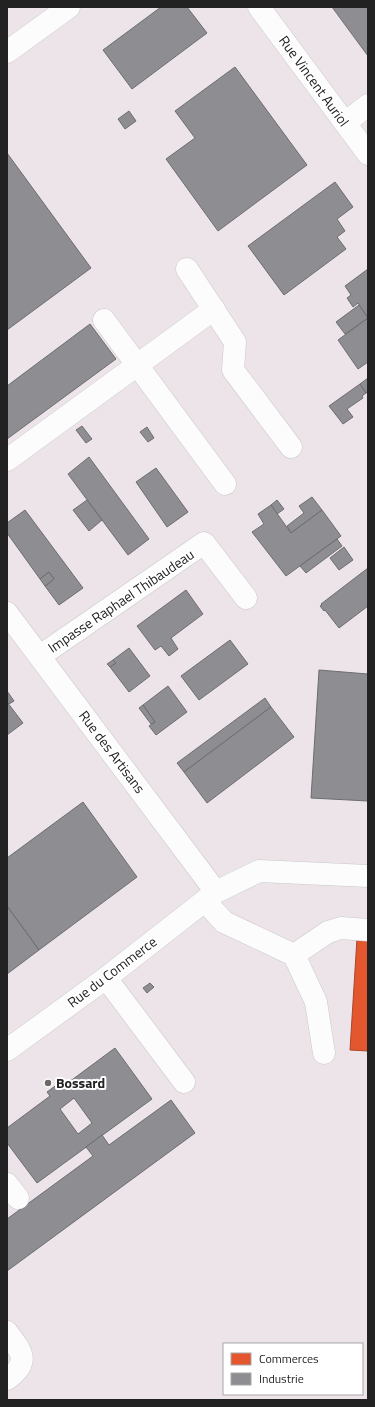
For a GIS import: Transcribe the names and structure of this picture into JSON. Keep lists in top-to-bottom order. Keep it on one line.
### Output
{"streets":{"street":["Rue Vincent Auriol","Impasse Raphael Thibaudeau","Rue des Artisans","Rue du Commerce"]},"crossings":[["Impasse Raphael Thibaudeau","Rue des Artisans"],["Rue des Artisans","Rue du Commerce"]],"places":["Bossard"],"legend":["Commerces","Industrie"]}
